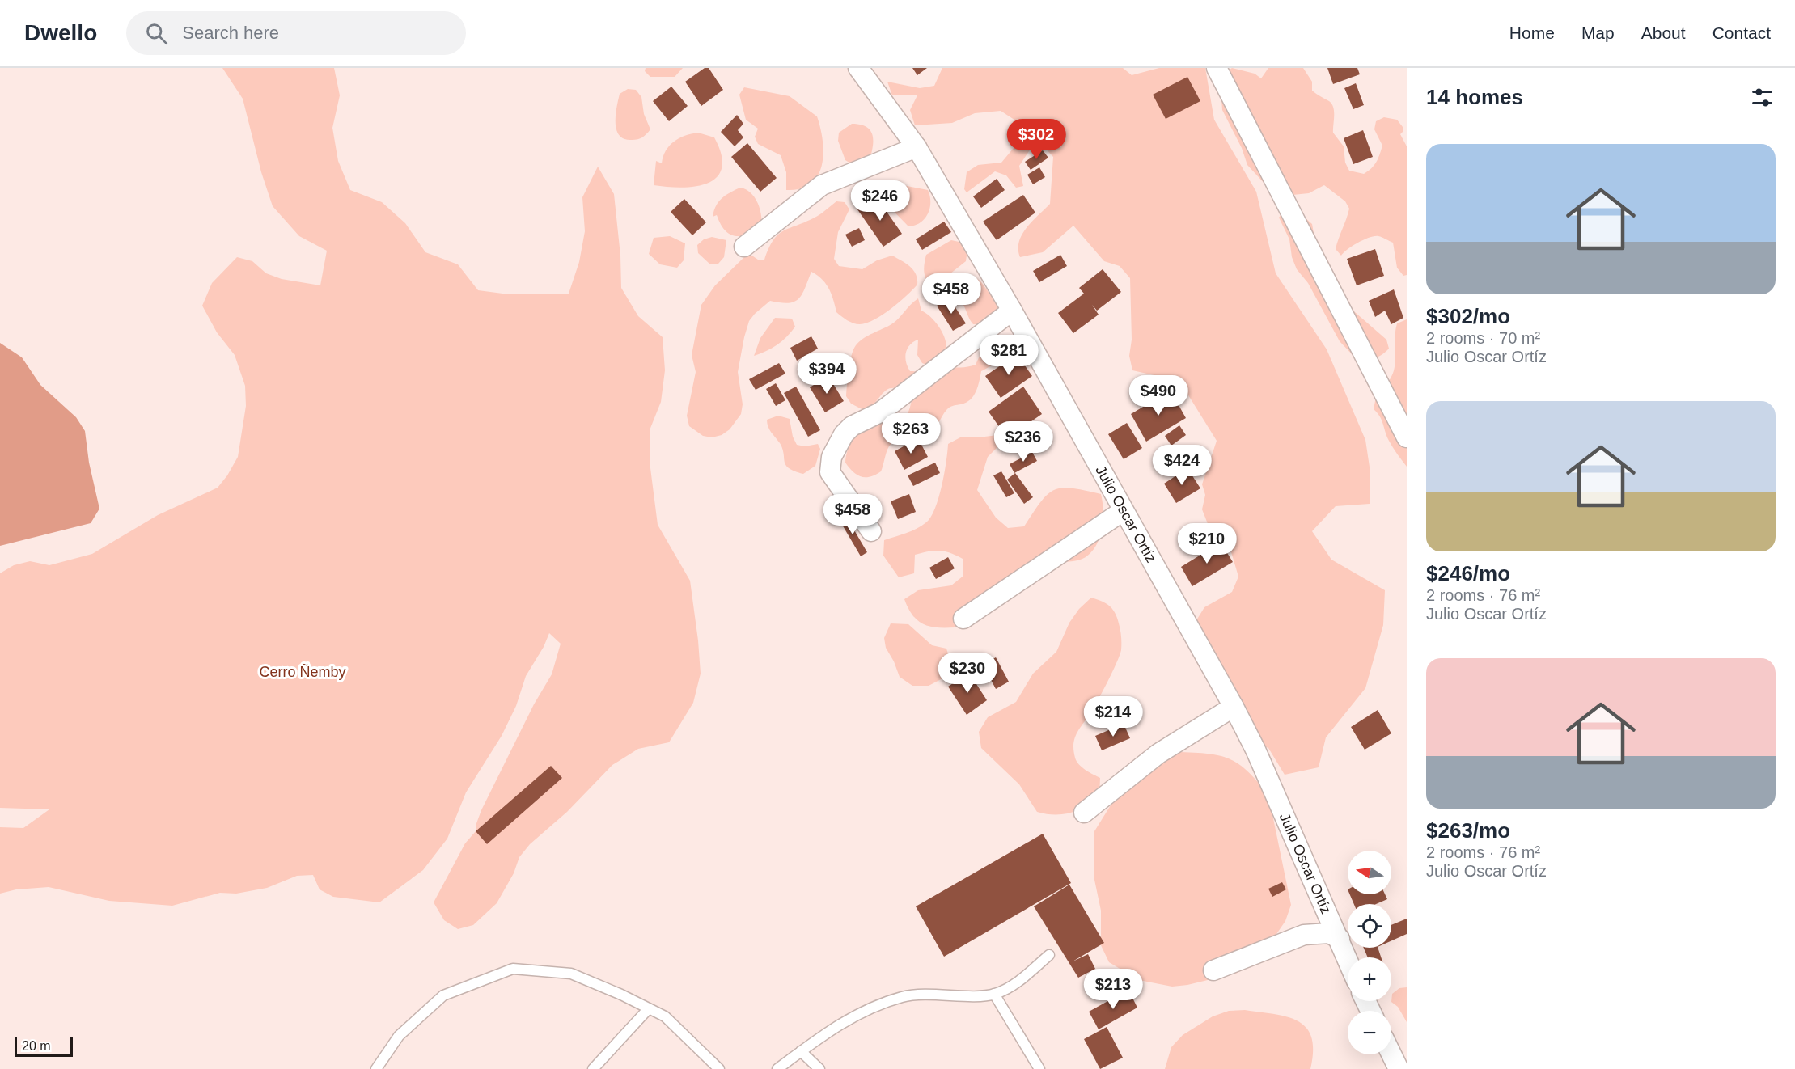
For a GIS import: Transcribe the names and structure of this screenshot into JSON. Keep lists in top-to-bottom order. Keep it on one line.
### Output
{"streets":{"street":["Julio Oscar Ortíz"]},"parks":["Cerro Ñemby"],"scale_bar":"20 m","north":"left","page":{"header":"Dwello","search":"Search here","nav":["Home","Map","About","Contact"],"heading":"14 homes","price":["$302","$246","$458","$281","$394","$490","$263","$236","$424","$458","$210","$230","$214","$213"],"list":[{"name":"$302/mo","note":"2 rooms · 70 m² · Julio Oscar Ortíz"},{"name":"$246/mo","note":"2 rooms · 76 m² · Julio Oscar Ortíz"},{"name":"$263/mo","note":"2 rooms · 76 m² · Julio Oscar Ortíz"}],"map_buttons":["+","−"],"scale":"20 m"}}
